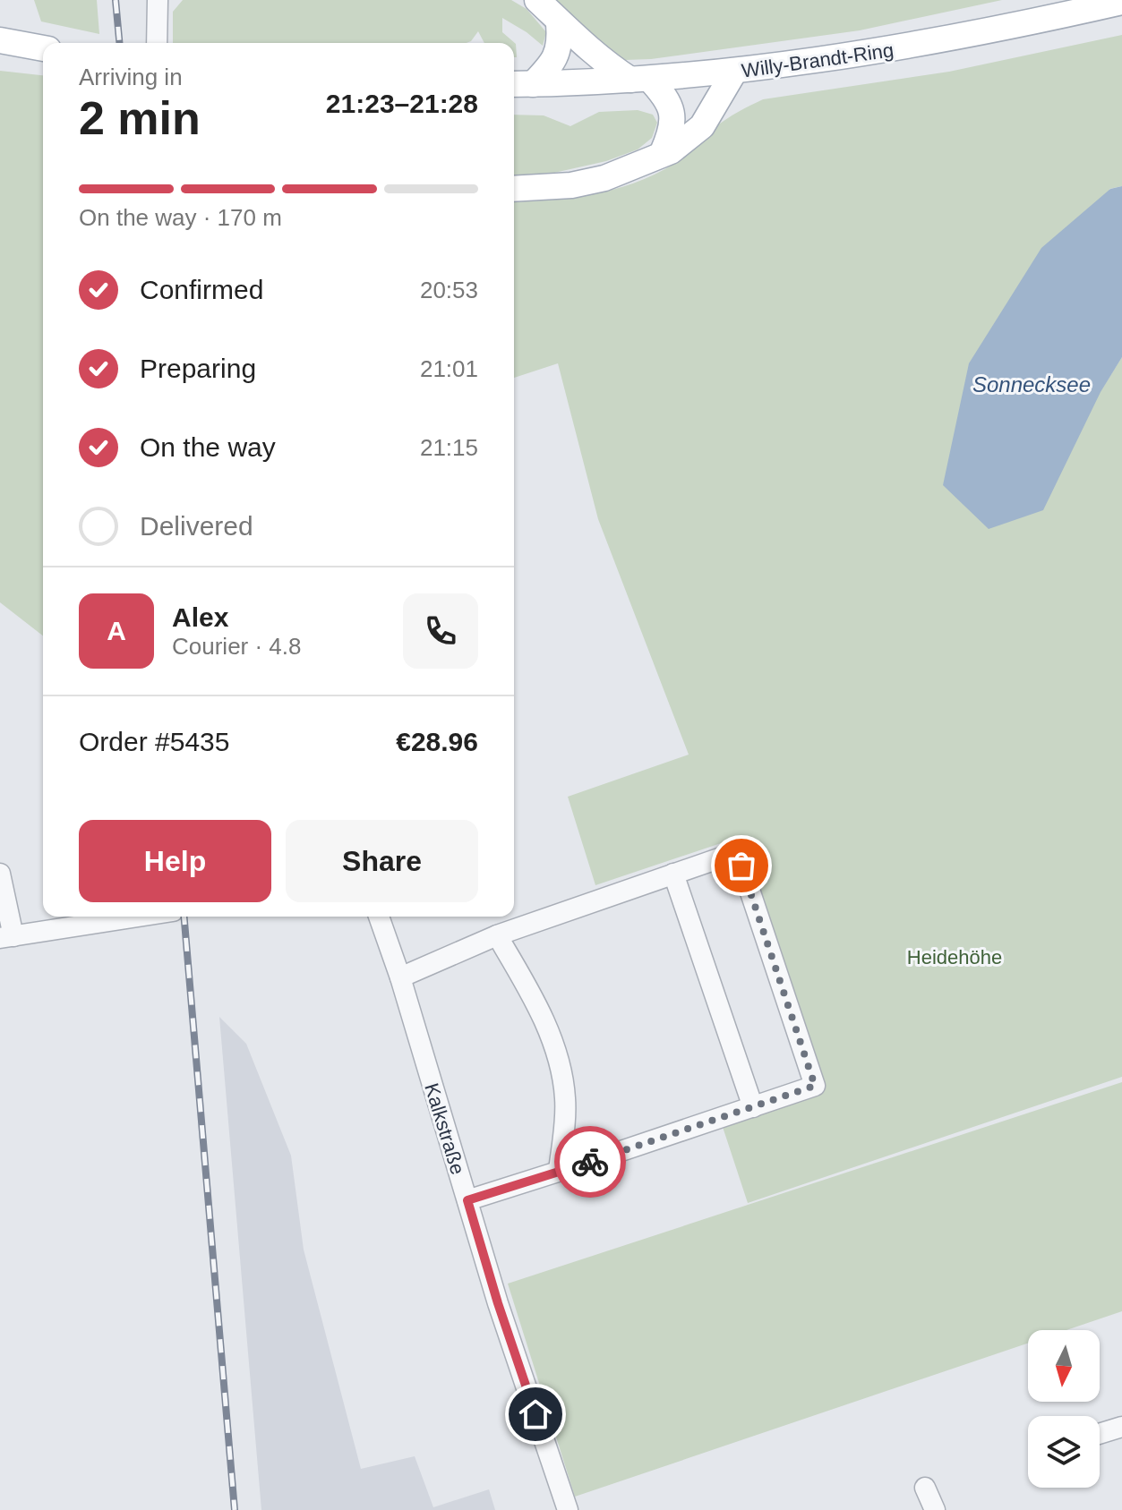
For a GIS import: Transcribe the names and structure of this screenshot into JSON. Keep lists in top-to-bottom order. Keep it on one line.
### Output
{"streets":{"main road":["Willy-Brandt-Ring"],"street":["Kalkstraße"]},"water":["Sonnecksee"],"parks":["Heidehöhe"],"north":"bottom","page":{"heading":["2 min","Arriving in","21:23–21:28"],"panel":["Alex","Courier · 4.8","Order #5435","€28.96"],"bar":"On the way · 170 m","list":[["Confirmed","20:53"],["Preparing","21:01"],["On the way","21:15"],"Delivered"],"round":"A","buttons":["Help","Share"]}}
